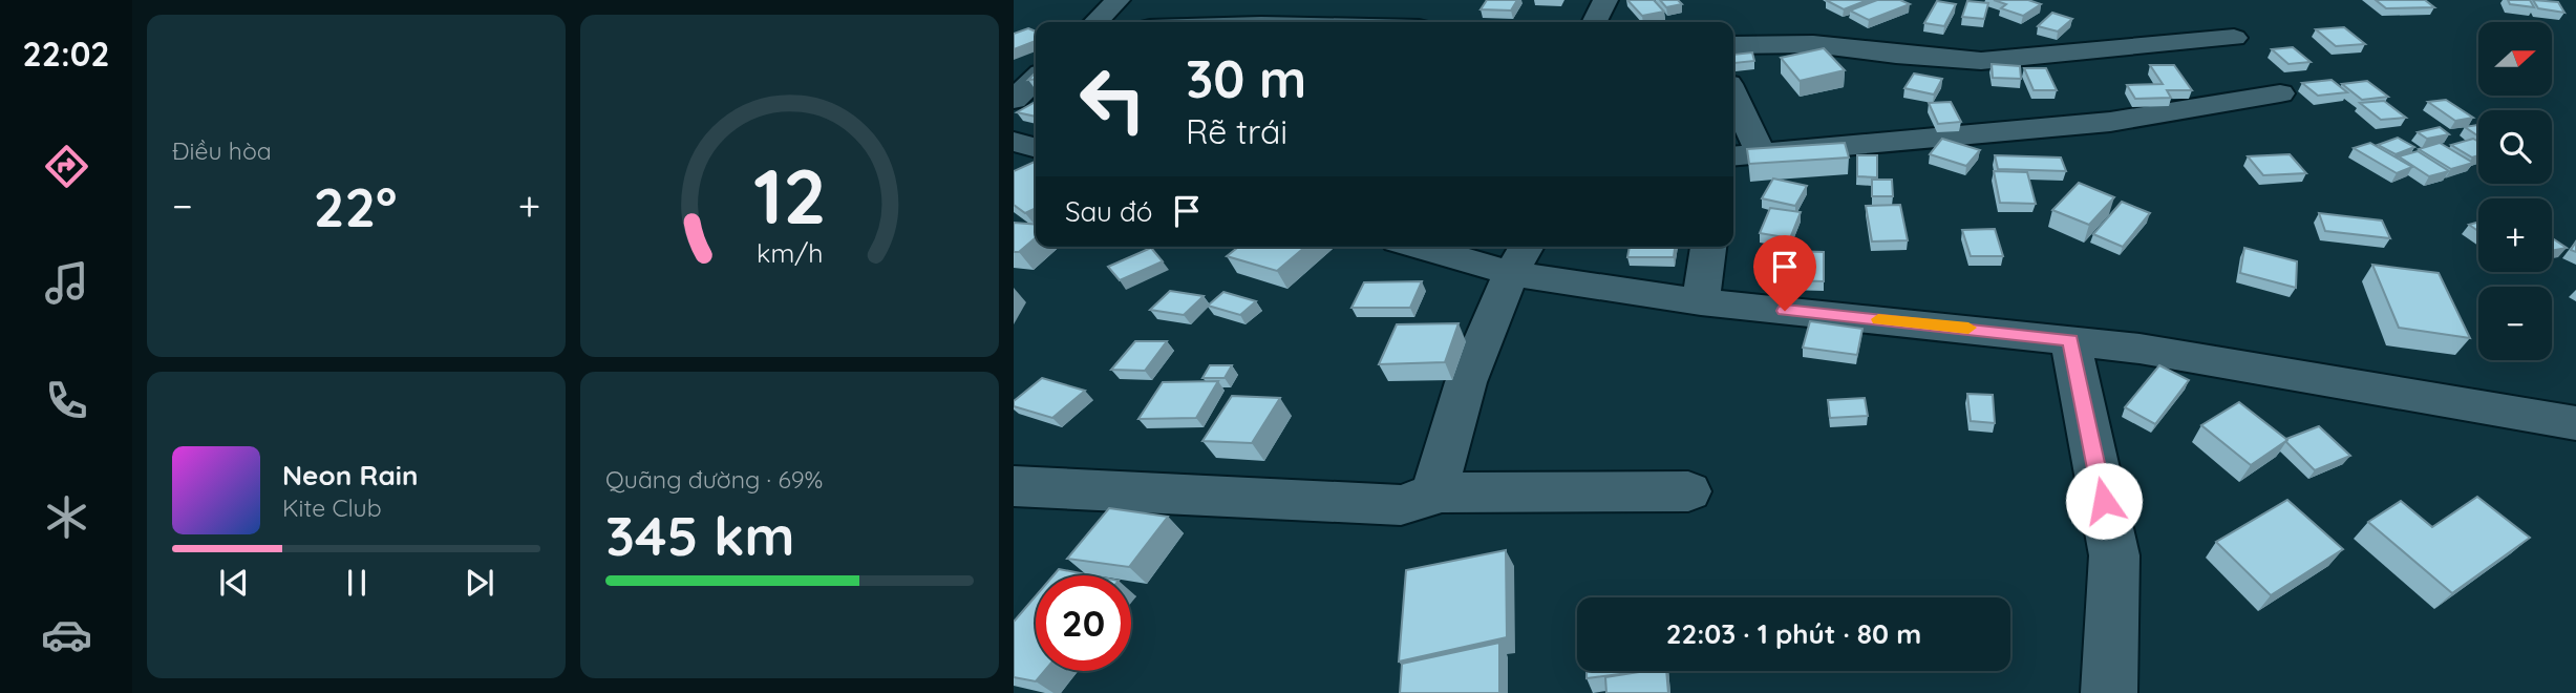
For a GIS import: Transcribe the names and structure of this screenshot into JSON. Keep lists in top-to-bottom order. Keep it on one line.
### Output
{"north":"right","page":{"tabs":"22:02","tile":["Điều hòa",["Quãng đường · 69%","345 km"]],"map_buttons":["+","−"],"turn":["30 m","Rẽ trái"],"heat":["−","22°","+"],"then":"Sau đó","song":["Neon Rain","Kite Club"],"limit":"20","trip":"22:03 · 1 phút · 80 m","gauge":["12","km/h"]}}
